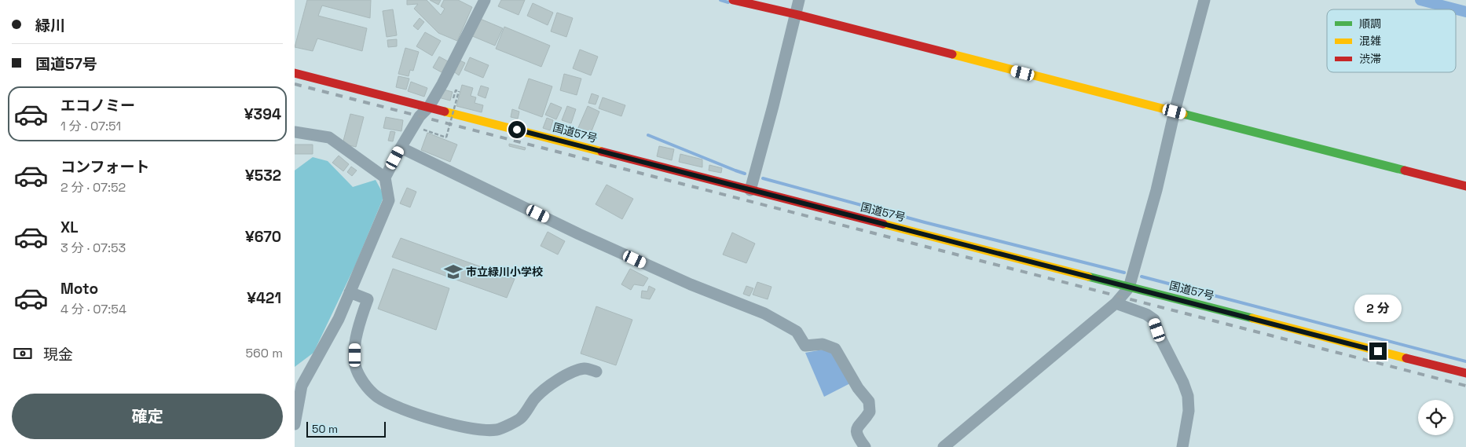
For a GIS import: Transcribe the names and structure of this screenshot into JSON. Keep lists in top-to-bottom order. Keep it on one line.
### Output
{"streets":{"main road":["国道57号"]},"places":{"school or university":["市立緑川小学校"]},"legend":["順調","混雑","渋滞"],"scale_bar":"50 m","page":{"banner":["緑川","国道57号"],"list":[{"name":"エコノミー","note":"1 分 · 07:51","value":"¥394"},{"name":"コンフォート","note":"2 分 · 07:52","value":"¥532"},{"name":"XL","note":"3 分 · 07:53","value":"¥670"},{"name":"Moto","note":"4 分 · 07:54","value":"¥421"}],"bubble":"2 分","pay":["現金","560 m"],"buttons":"確定","scale":"50 m"}}
